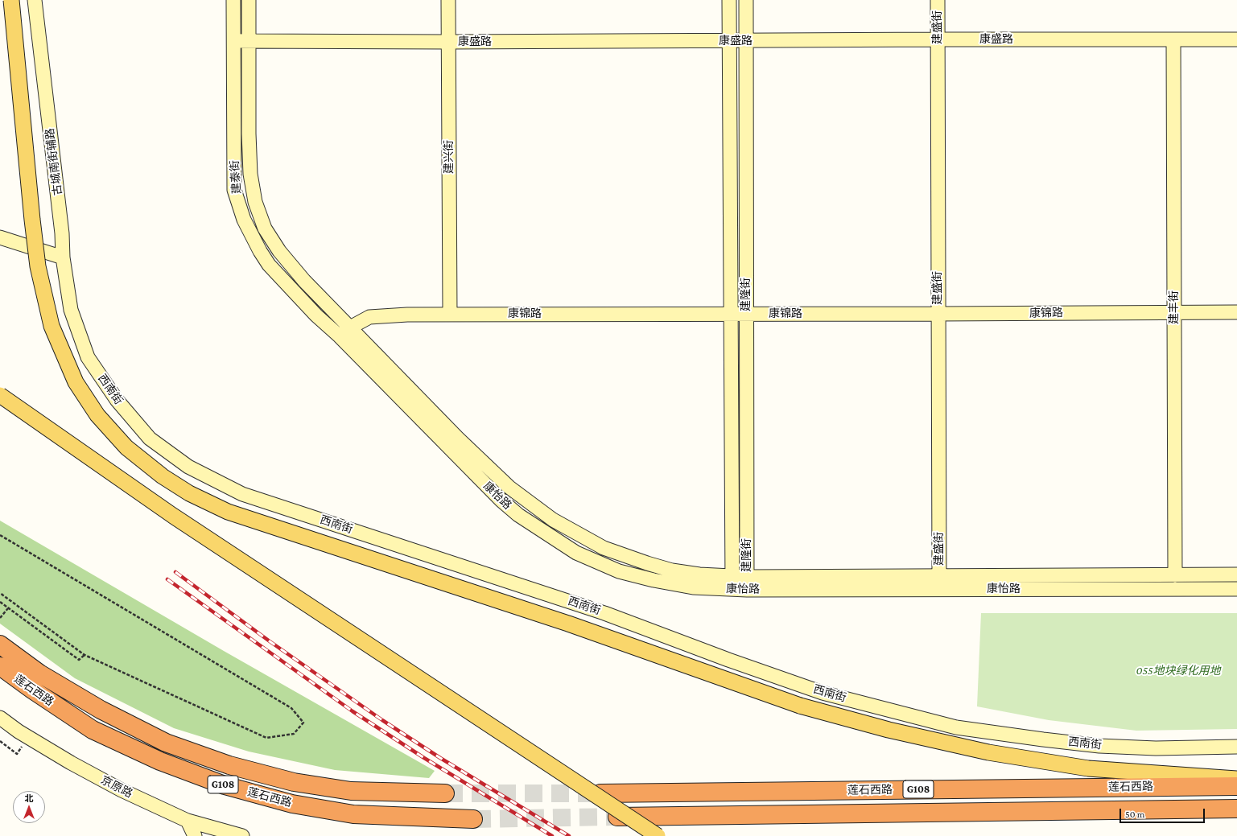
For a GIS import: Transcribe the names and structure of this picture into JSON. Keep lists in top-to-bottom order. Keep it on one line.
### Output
{"streets":{"highway":["莲石西路","G108"],"street":["建盛街","康盛路","建兴街","古城南街辅路","建泰街","建隆街","建丰街","康锦路","西南街","康怡路","京原路"]},"crossings":[["建盛街","康盛路"],["建盛街","康锦路"],["建盛街","康怡路"],["康盛路","建兴街"],["康盛路","建泰街"],["康盛路","建隆街"],["康盛路","建丰街"],["建兴街","康锦路"],["古城南街辅路","西南街"],["建泰街","康锦路"],["建泰街","康怡路"],["建隆街","康锦路"],["建隆街","康怡路"],["建丰街","康锦路"],["建丰街","康怡路"],["康锦路","康怡路"]],"parks":["055地块绿化用地"],"scale_bar":"50 m","north":"top"}
